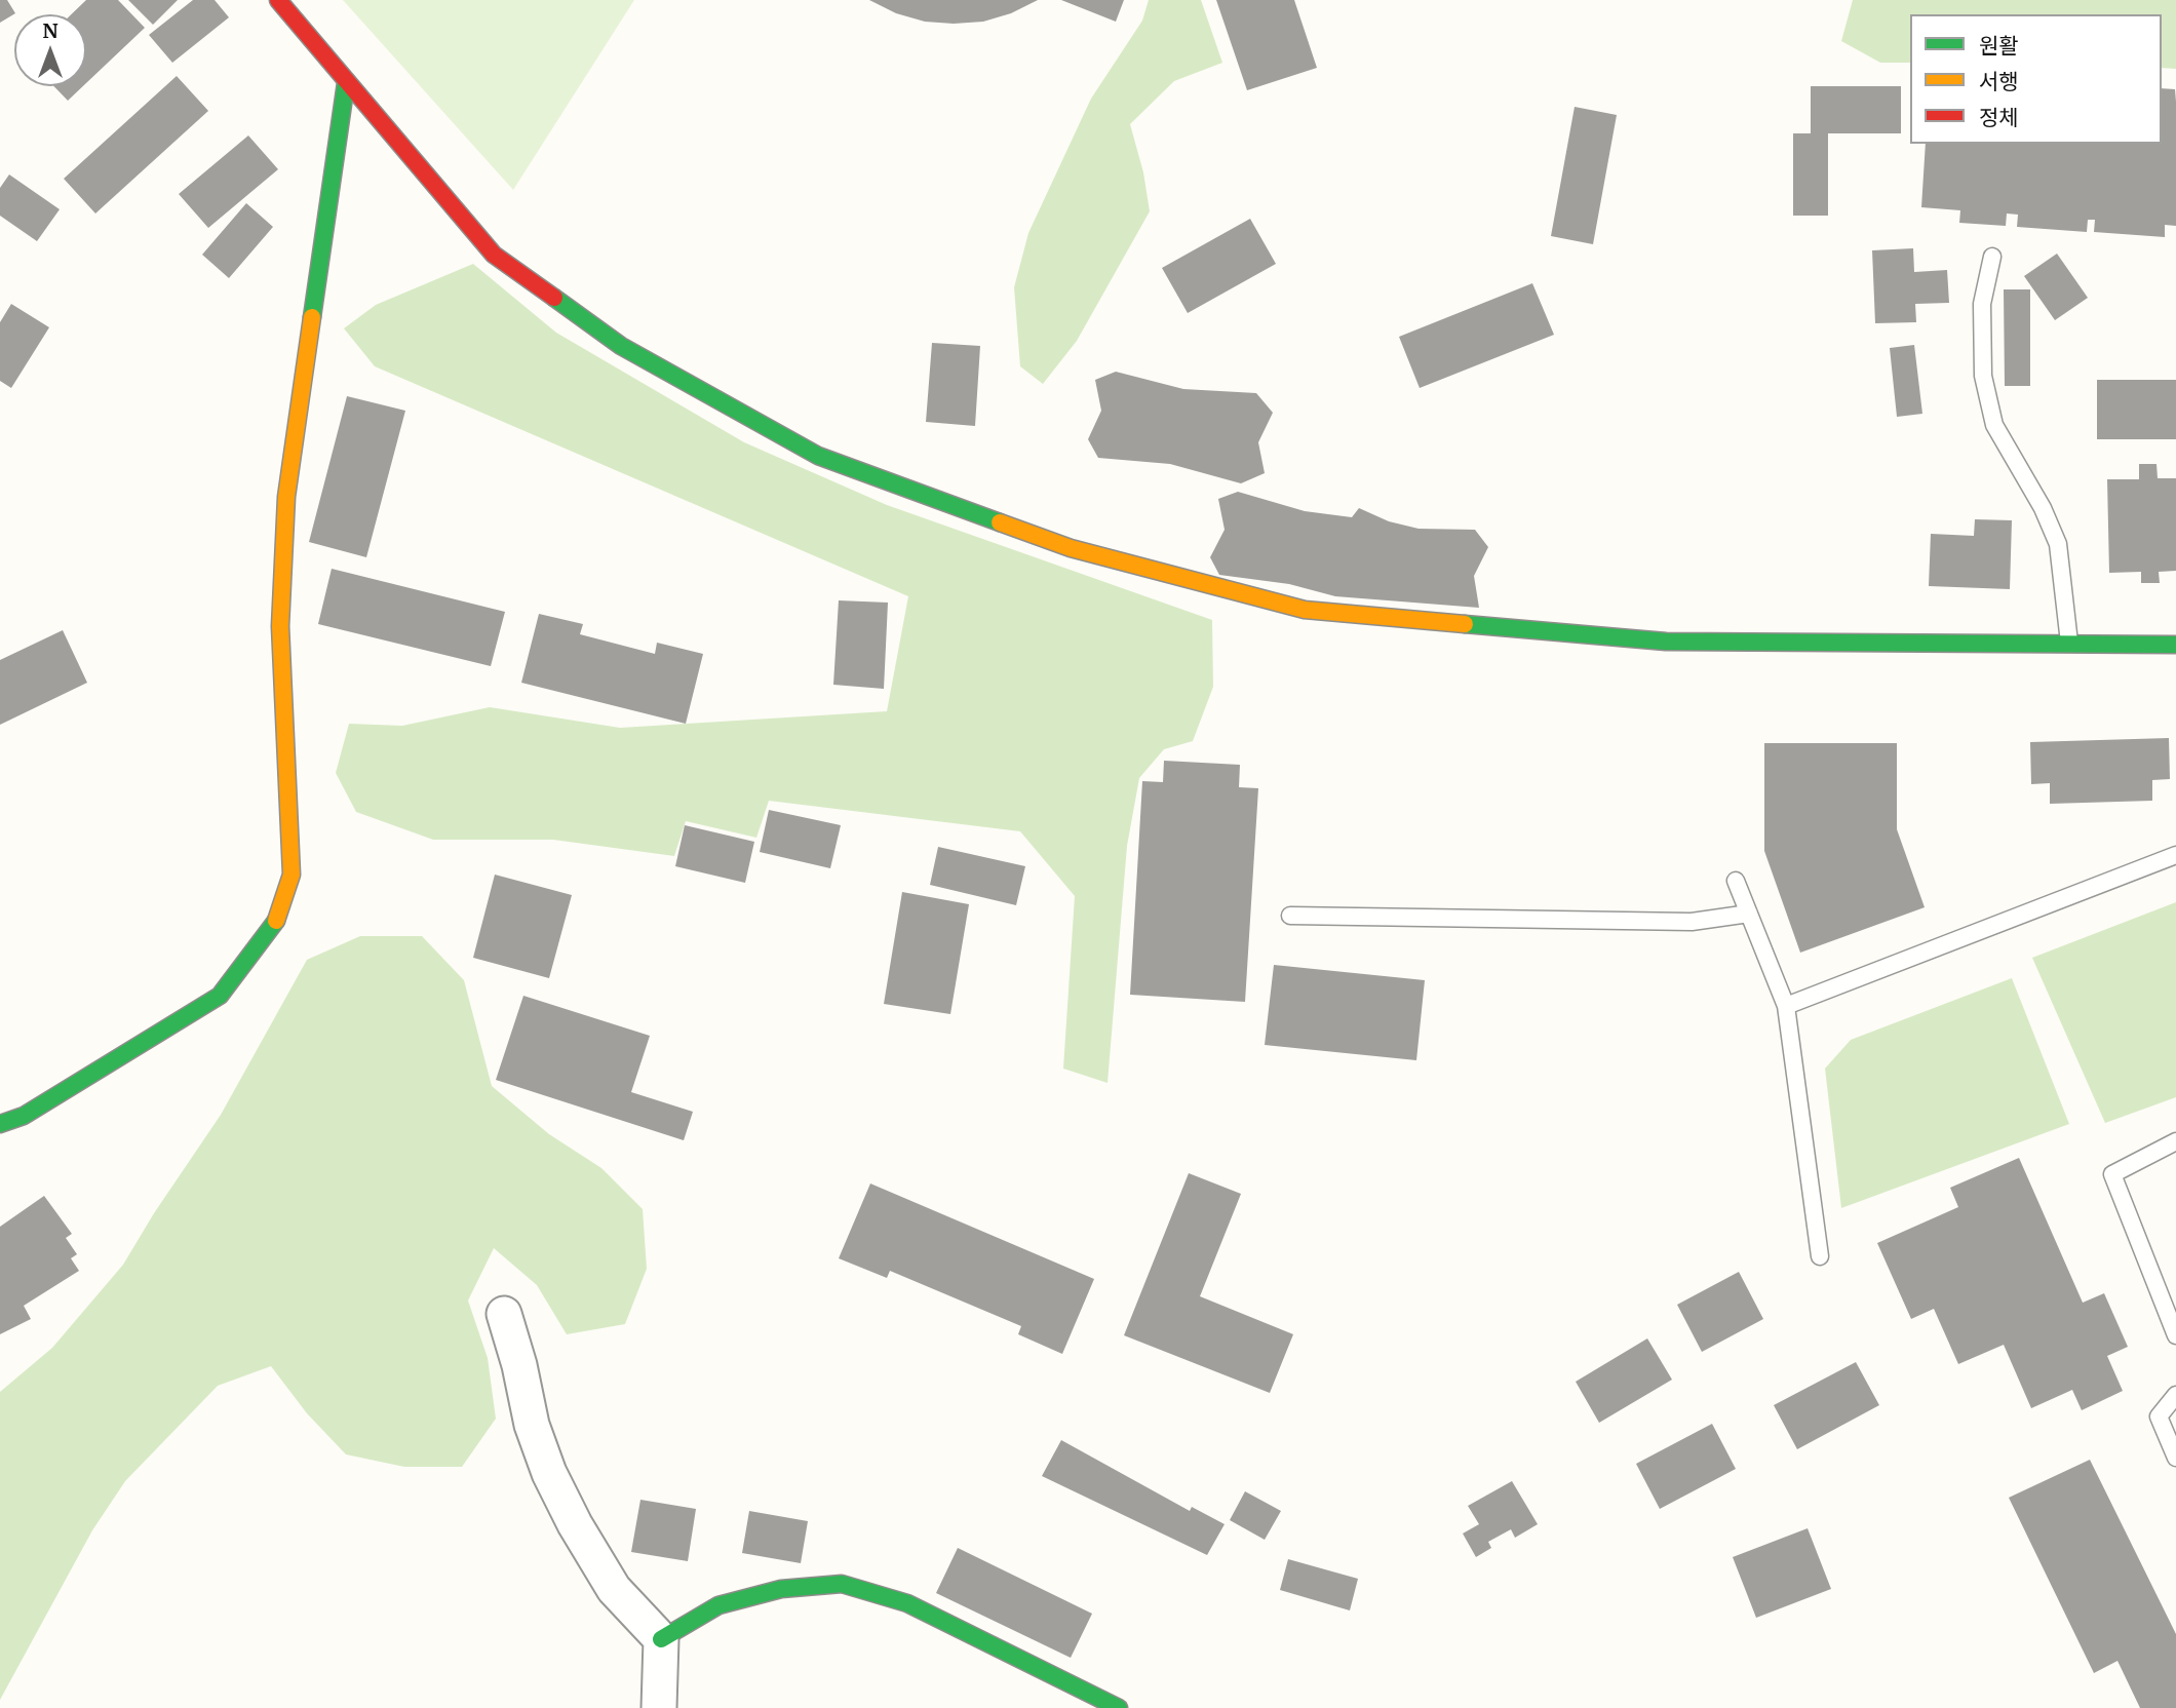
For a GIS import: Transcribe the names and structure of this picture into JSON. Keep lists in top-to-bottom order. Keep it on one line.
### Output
{"legend":["원활","서행","정체"],"north":"top"}
